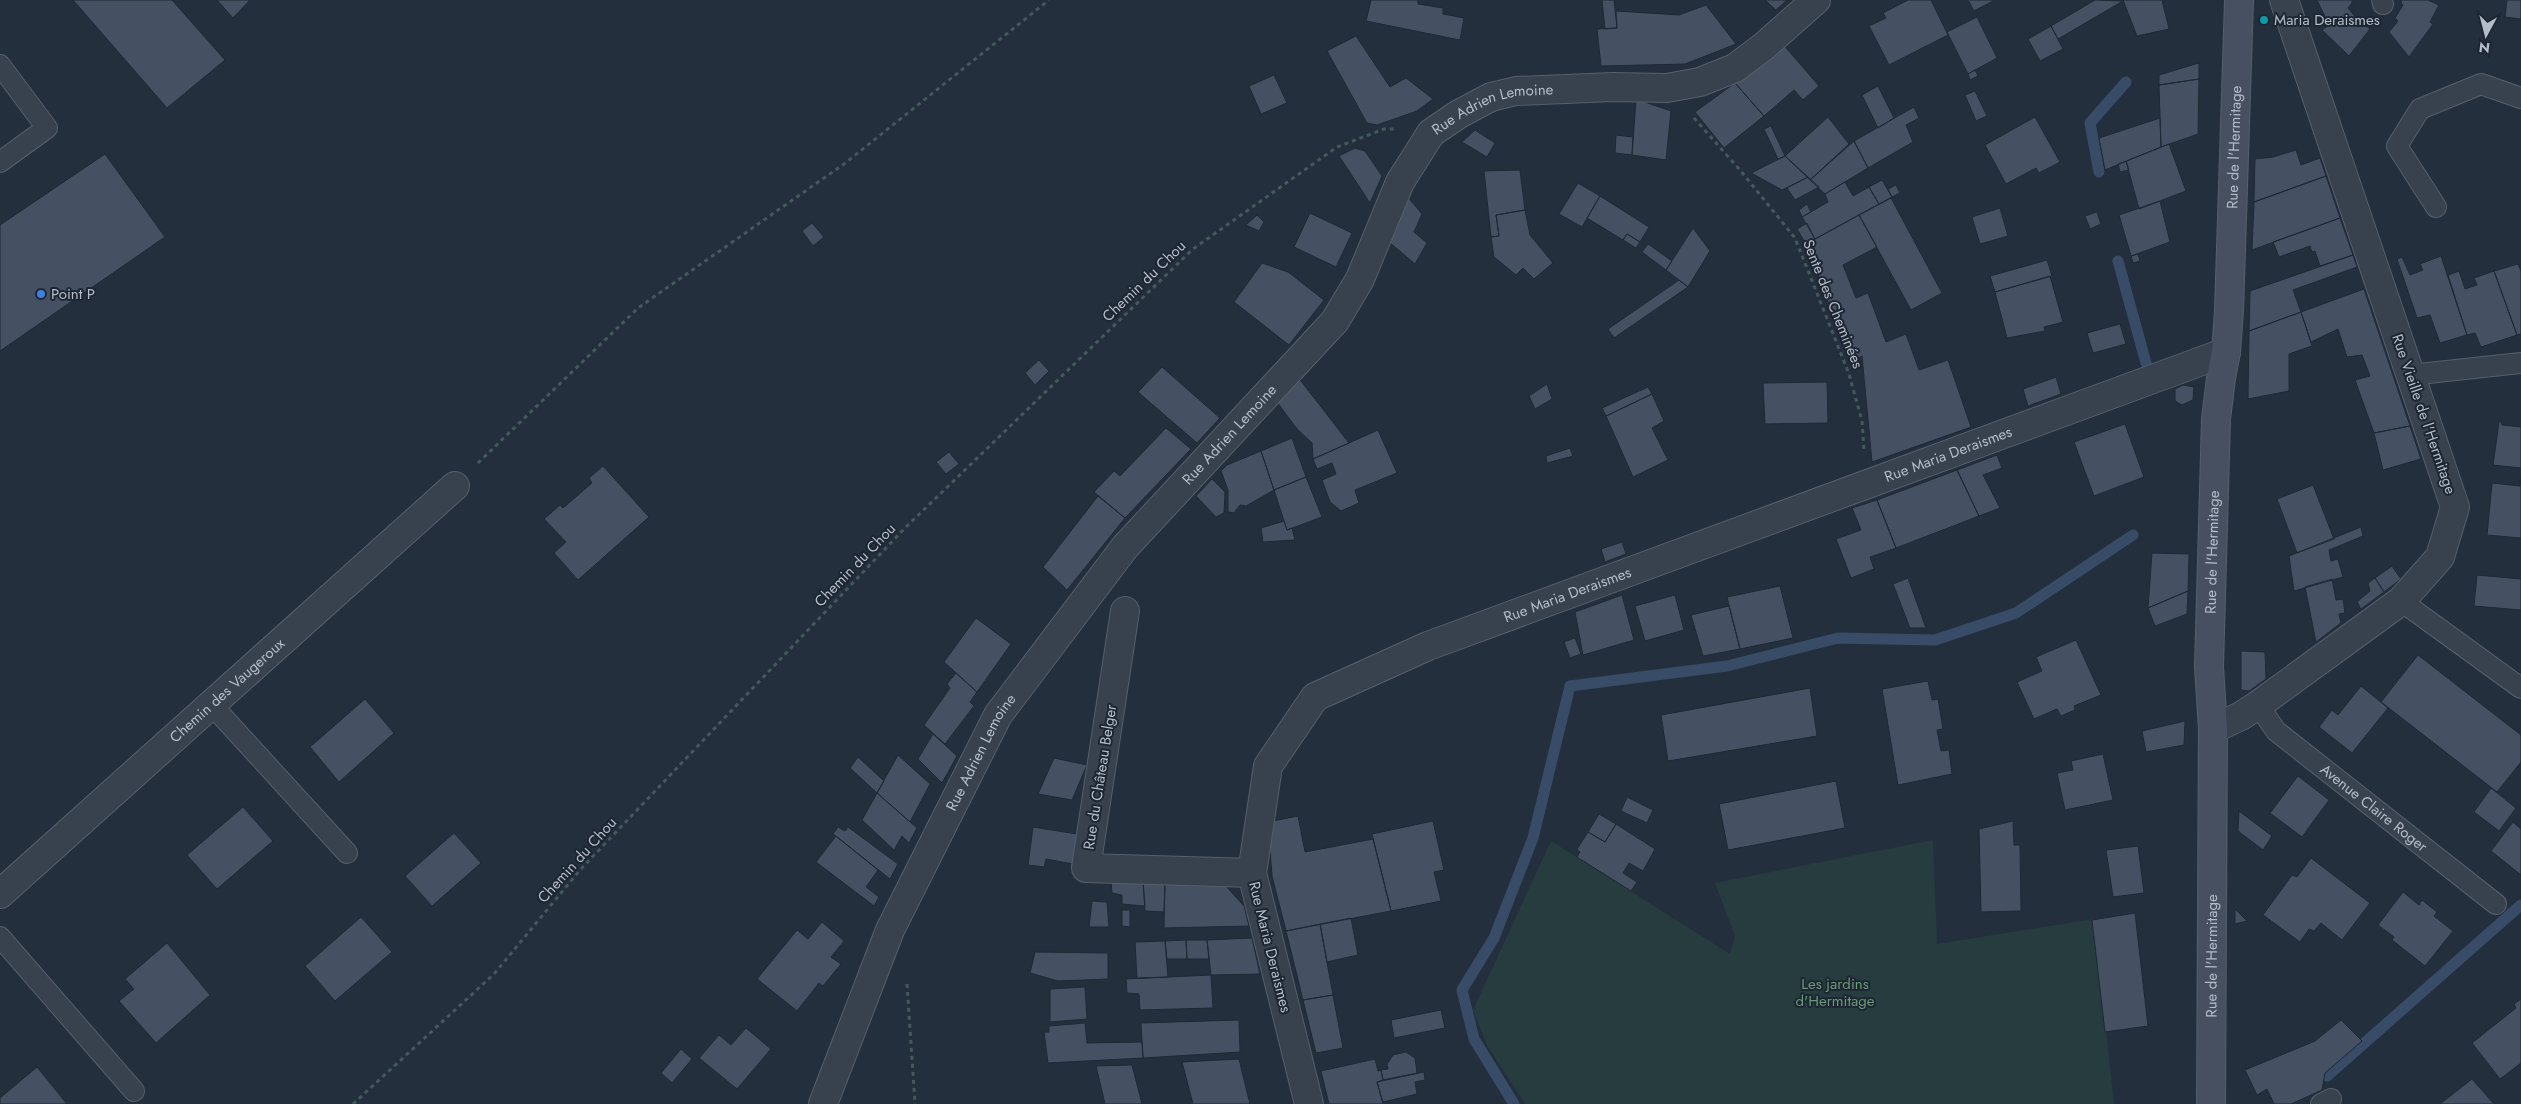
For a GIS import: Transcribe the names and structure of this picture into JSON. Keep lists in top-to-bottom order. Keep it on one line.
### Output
{"streets":{"main road":["Rue de l'Hermitage"],"street":["Rue Adrien Lemoine","Rue Vieille de l'Hermitage","Rue Maria Deraismes","Chemin des Vaugeroux","Rue du Château Belger"],"lane":["Avenue Claire Roger"],"path":["Chemin du Chou","Sente des Cheminées"]},"crossings":[["Rue Adrien Lemoine","Chemin du Chou"],["Rue Adrien Lemoine","Sente des Cheminées"],["Rue de l'Hermitage","Rue Vieille de l'Hermitage"],["Rue de l'Hermitage","Rue Maria Deraismes"],["Sente des Cheminées","Rue Maria Deraismes"],["Rue Vieille de l'Hermitage","Avenue Claire Roger"],["Rue Maria Deraismes","Rue du Château Belger"]],"parks":["Les jardins d'Hermitage"],"places":["Maria Deraismes","Point P"],"north":"bottom"}
